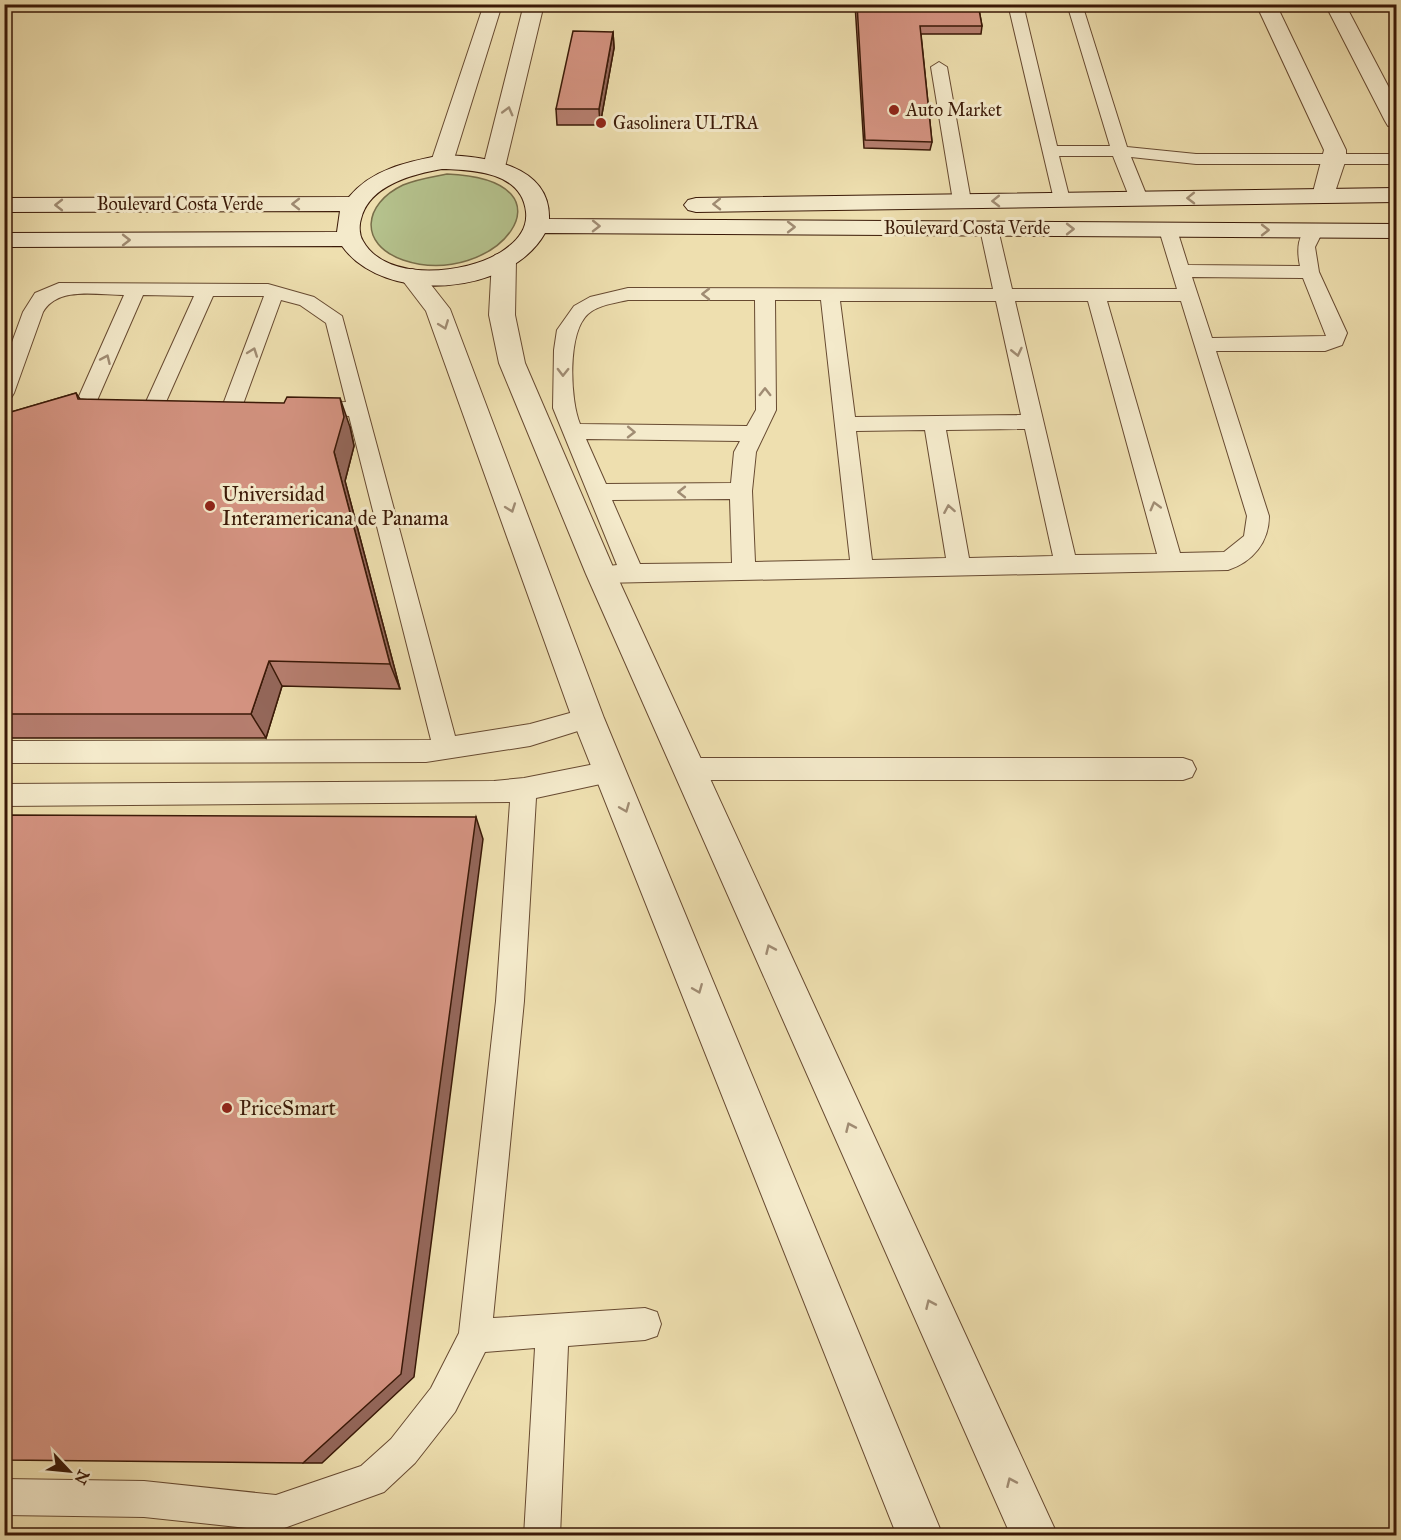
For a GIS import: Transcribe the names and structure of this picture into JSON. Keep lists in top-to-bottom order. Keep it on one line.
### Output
{"streets":{"street":["Boulevard Costa Verde"]},"places":["Auto Market","Gasolinera ULTRA","Universidad Interamericana de Panama","PriceSmart"],"north":"bottom right"}
